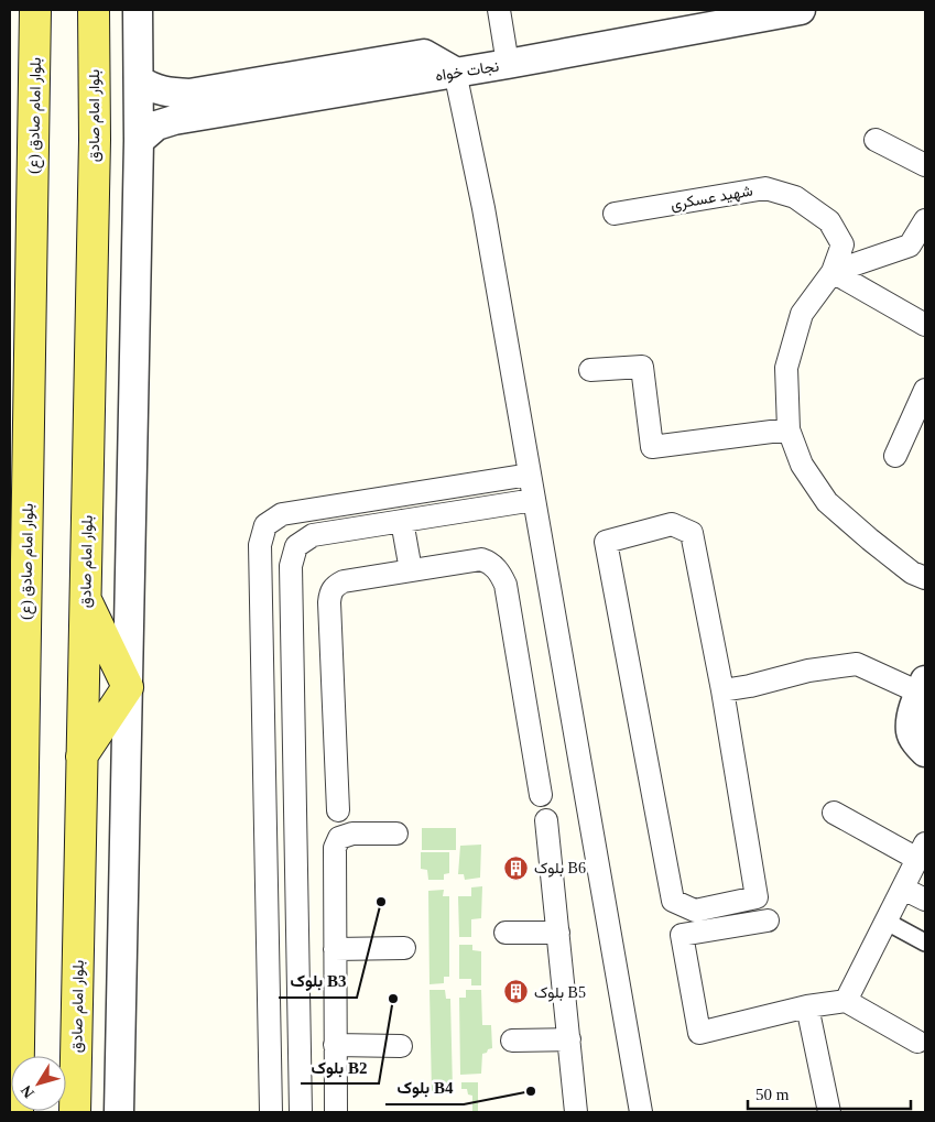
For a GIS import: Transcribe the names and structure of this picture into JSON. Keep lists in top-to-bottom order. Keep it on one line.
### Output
{"streets":{"main road":["بلوار امام صادق (ع)","بلوار امام صادق"],"street":["نجات خواه","شهید عسکری"]},"places":{"building":["بلوک B6","بلوک B5"],"other":["بلوک B3","بلوک B2","بلوک B4"]},"scale_bar":"50 m","north":"bottom left"}
